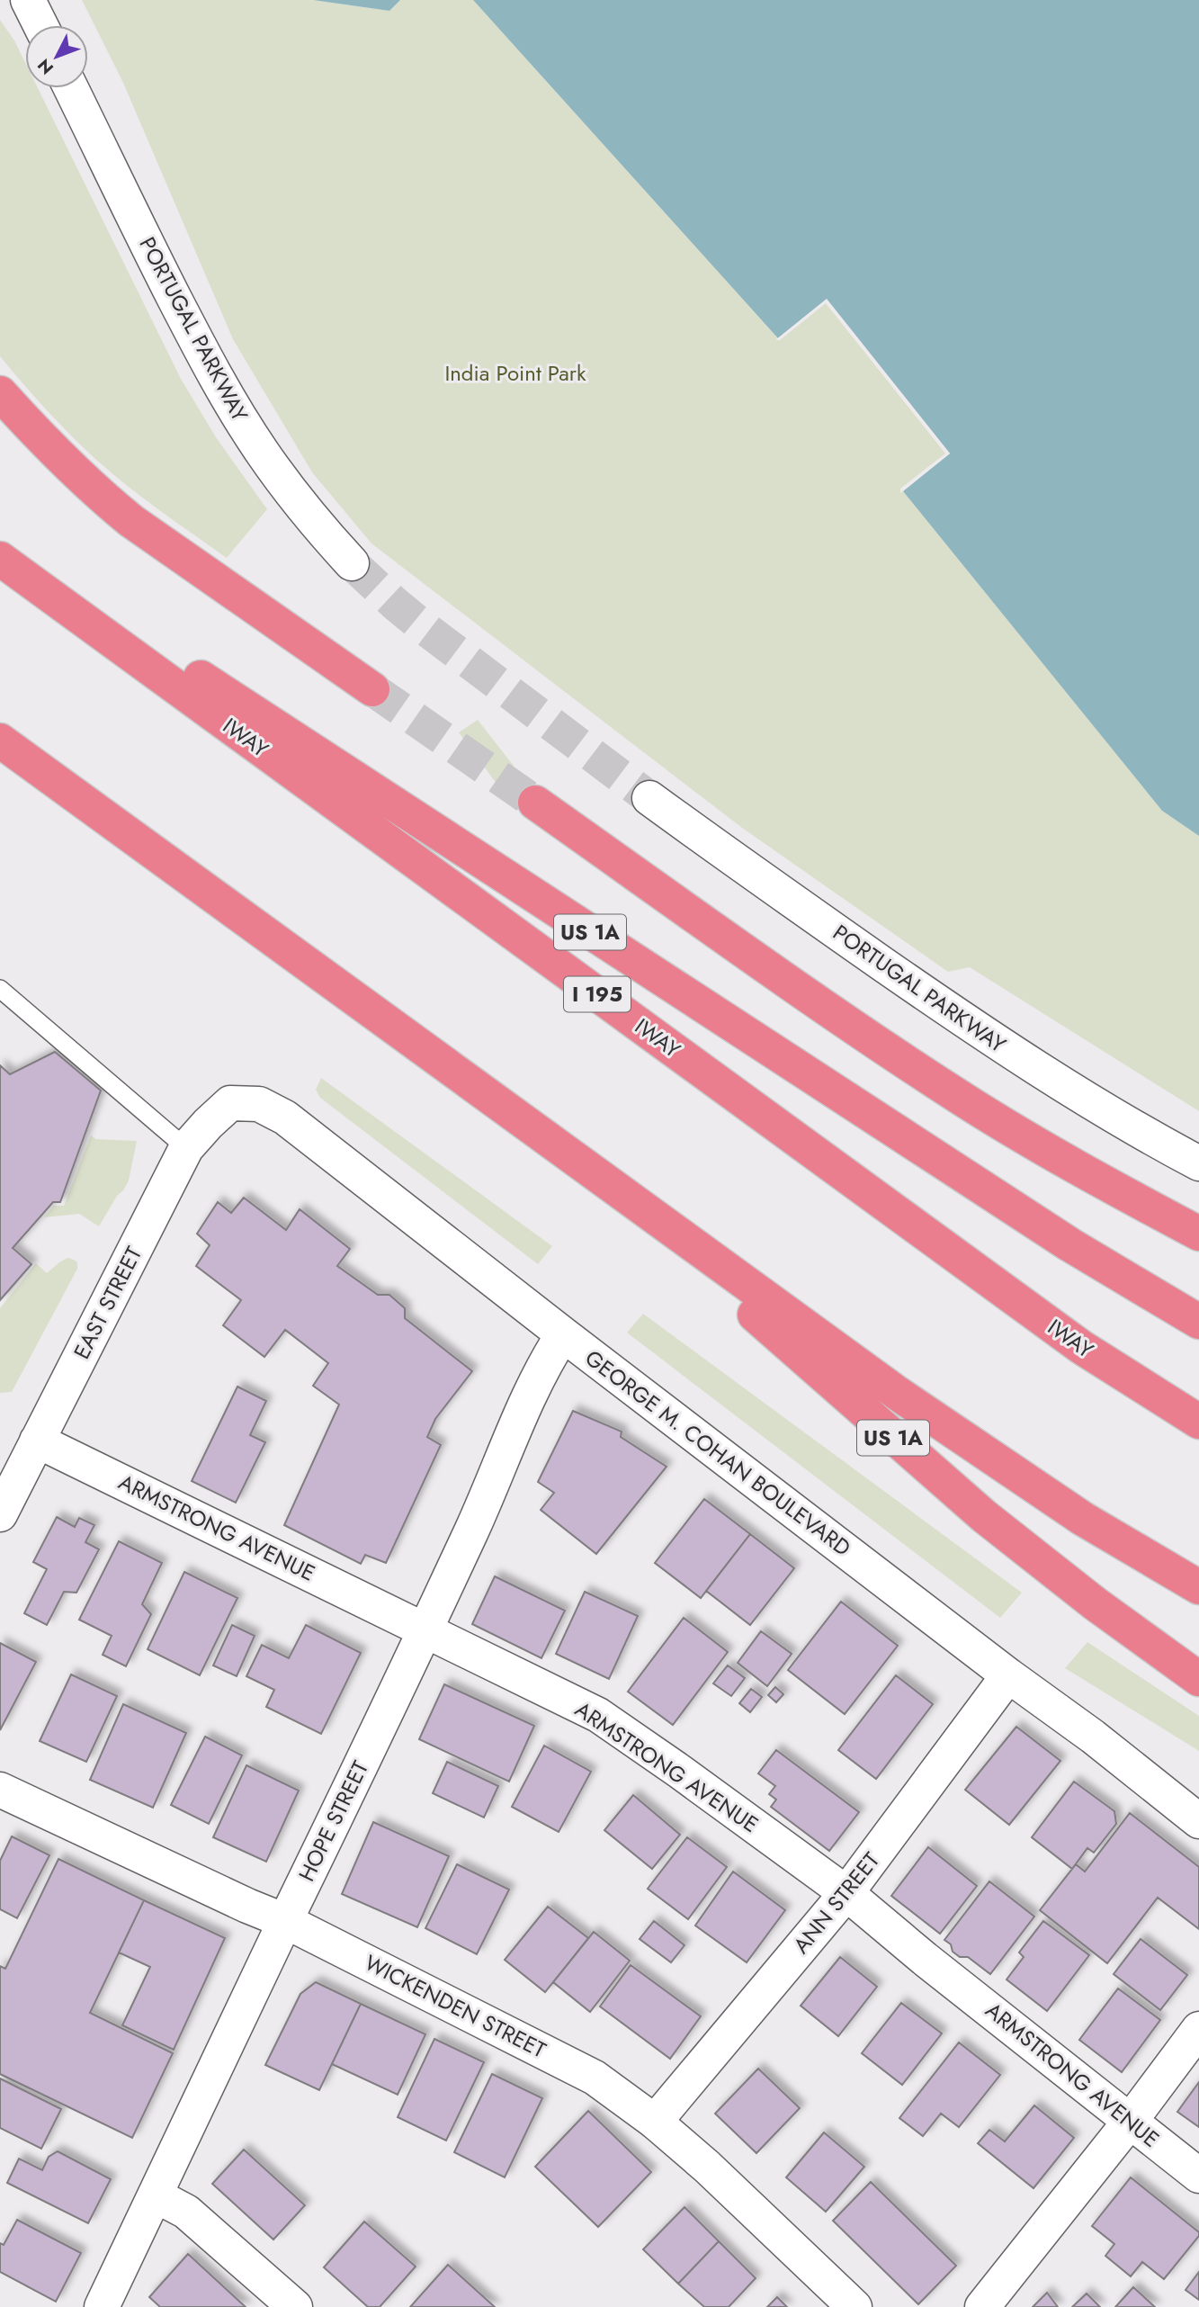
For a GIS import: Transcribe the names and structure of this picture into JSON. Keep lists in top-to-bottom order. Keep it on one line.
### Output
{"streets":{"highway":["IWAY","US 1A","I 195"],"street":["PORTUGAL PARKWAY","EAST STREET","GEORGE M. COHAN BOULEVARD","ARMSTRONG AVENUE","HOPE STREET","ANN STREET","WICKENDEN STREET"]},"crossings":[["EAST STREET","GEORGE M. COHAN BOULEVARD"],["EAST STREET","ARMSTRONG AVENUE"],["GEORGE M. COHAN BOULEVARD","HOPE STREET"],["GEORGE M. COHAN BOULEVARD","ANN STREET"],["ARMSTRONG AVENUE","HOPE STREET"],["ARMSTRONG AVENUE","ANN STREET"],["HOPE STREET","WICKENDEN STREET"],["ANN STREET","WICKENDEN STREET"]],"parks":["India Point Park"],"north":"bottom left"}
